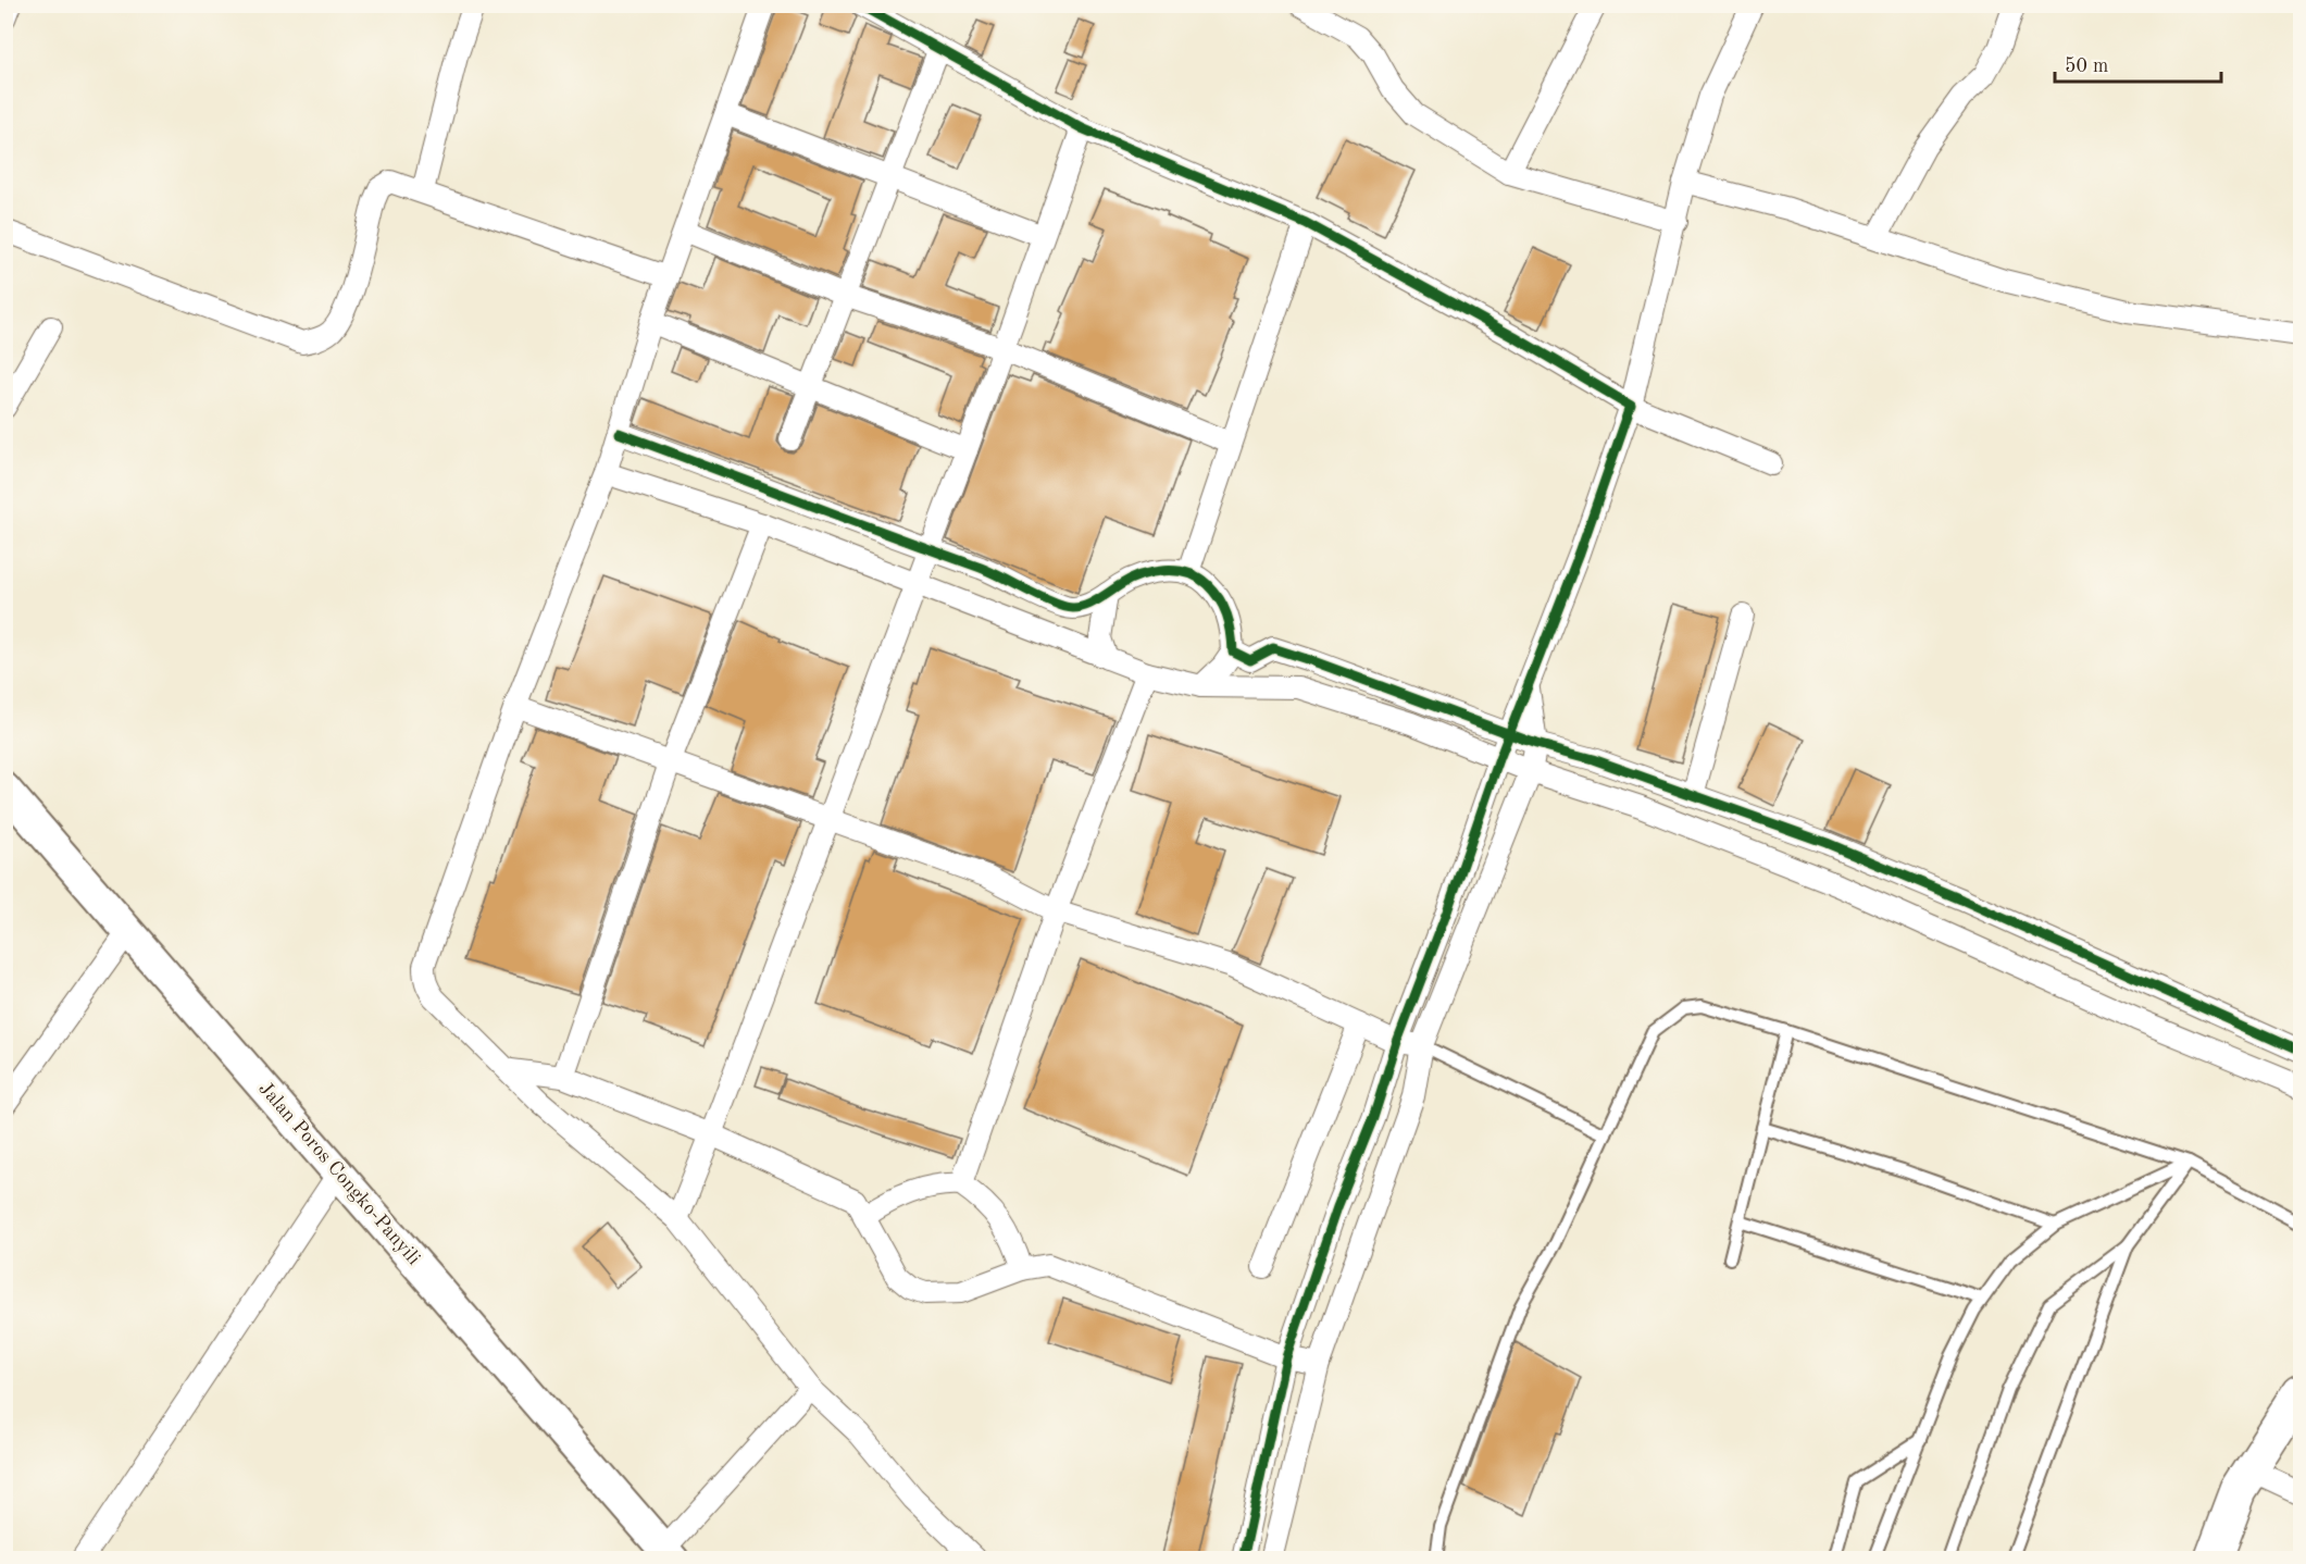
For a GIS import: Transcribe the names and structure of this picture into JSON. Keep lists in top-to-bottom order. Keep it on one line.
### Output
{"streets":{"main road":["Jalan Poros Congko-Panyili"]},"scale_bar":"50 m"}
